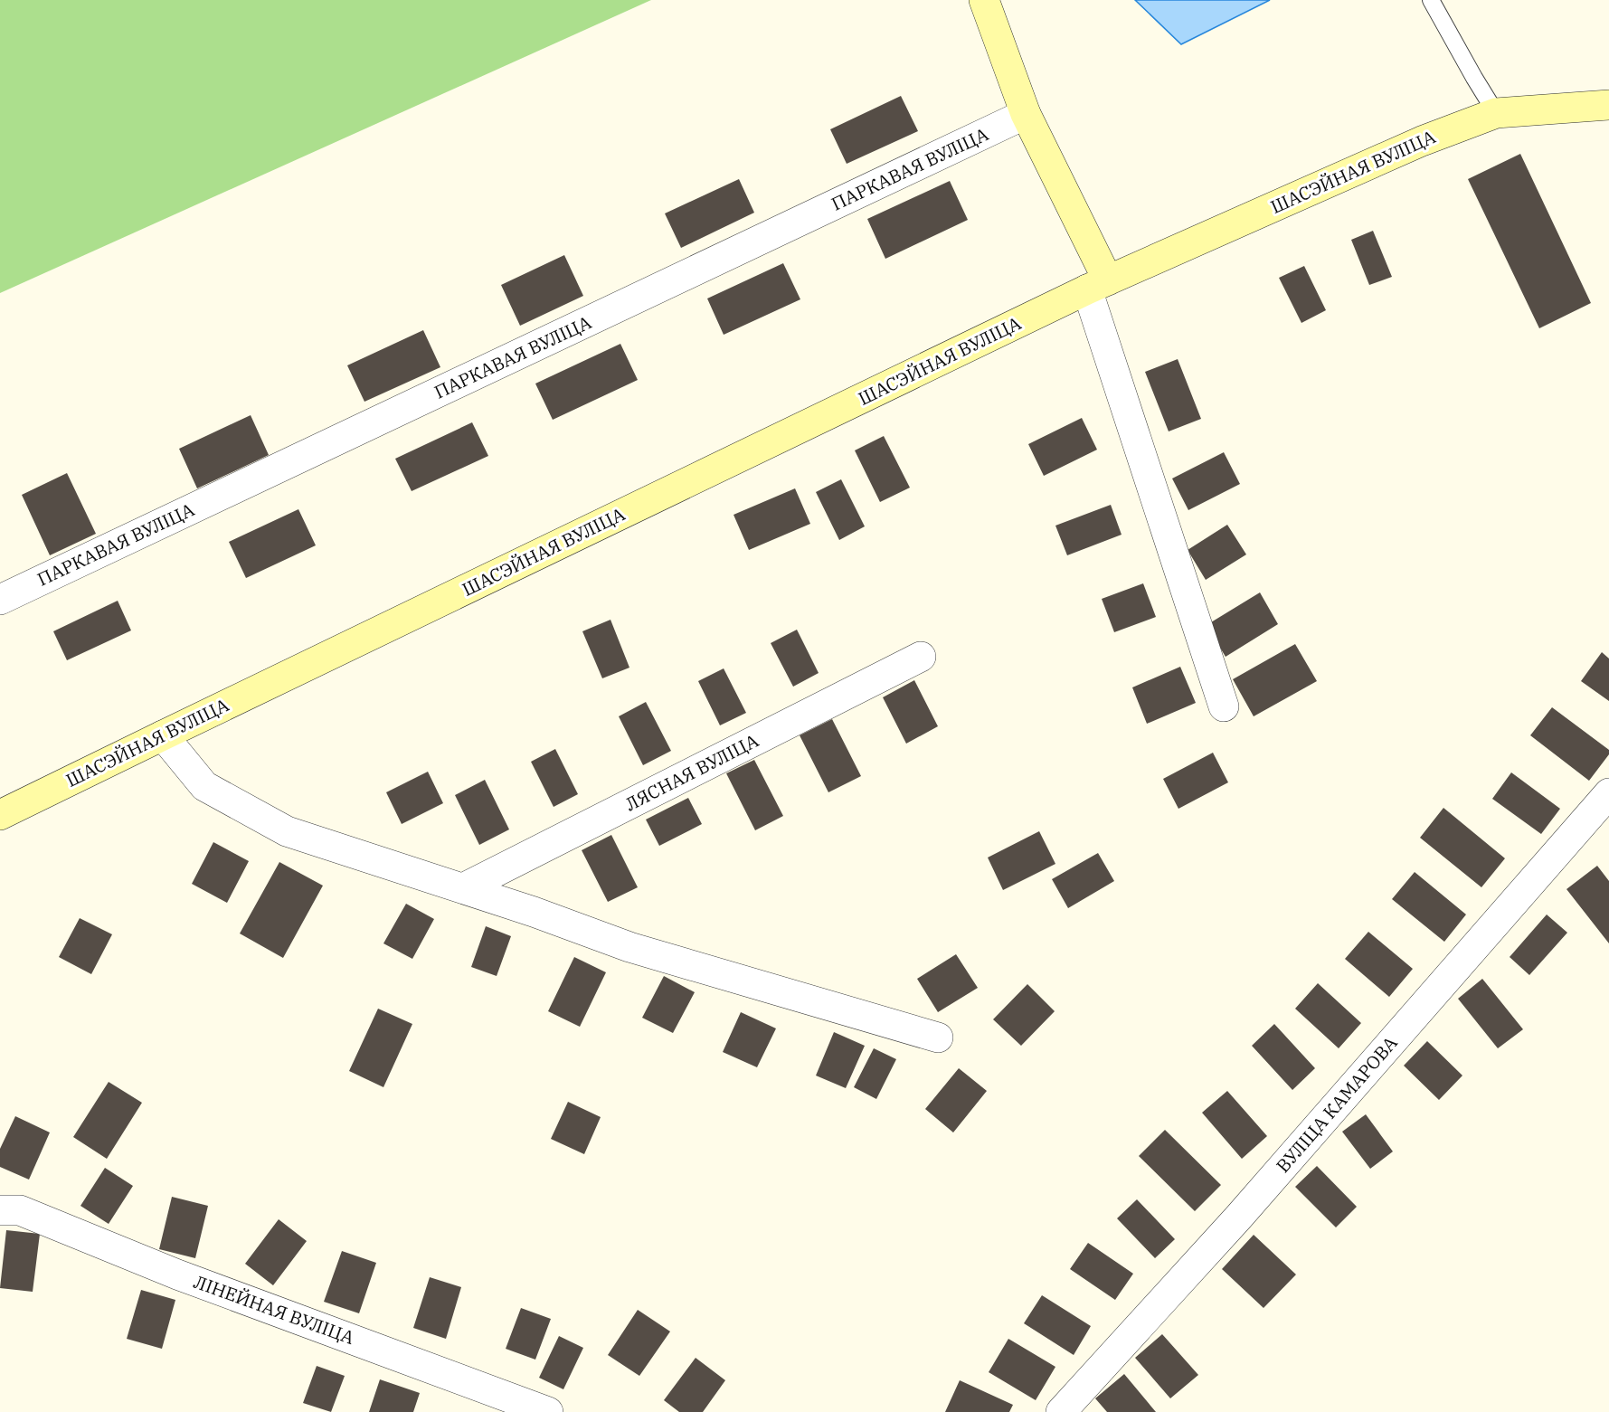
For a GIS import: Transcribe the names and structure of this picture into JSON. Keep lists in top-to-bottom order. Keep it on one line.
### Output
{"streets":{"street":["ПАРКАВАЯ ВУЛІЦА","ШАСЭЙНАЯ ВУЛІЦА","ЛЯСНАЯ ВУЛІЦА","ВУЛІЦА КАМАРОВА","ЛІНЕЙНАЯ ВУЛІЦА"]}}
